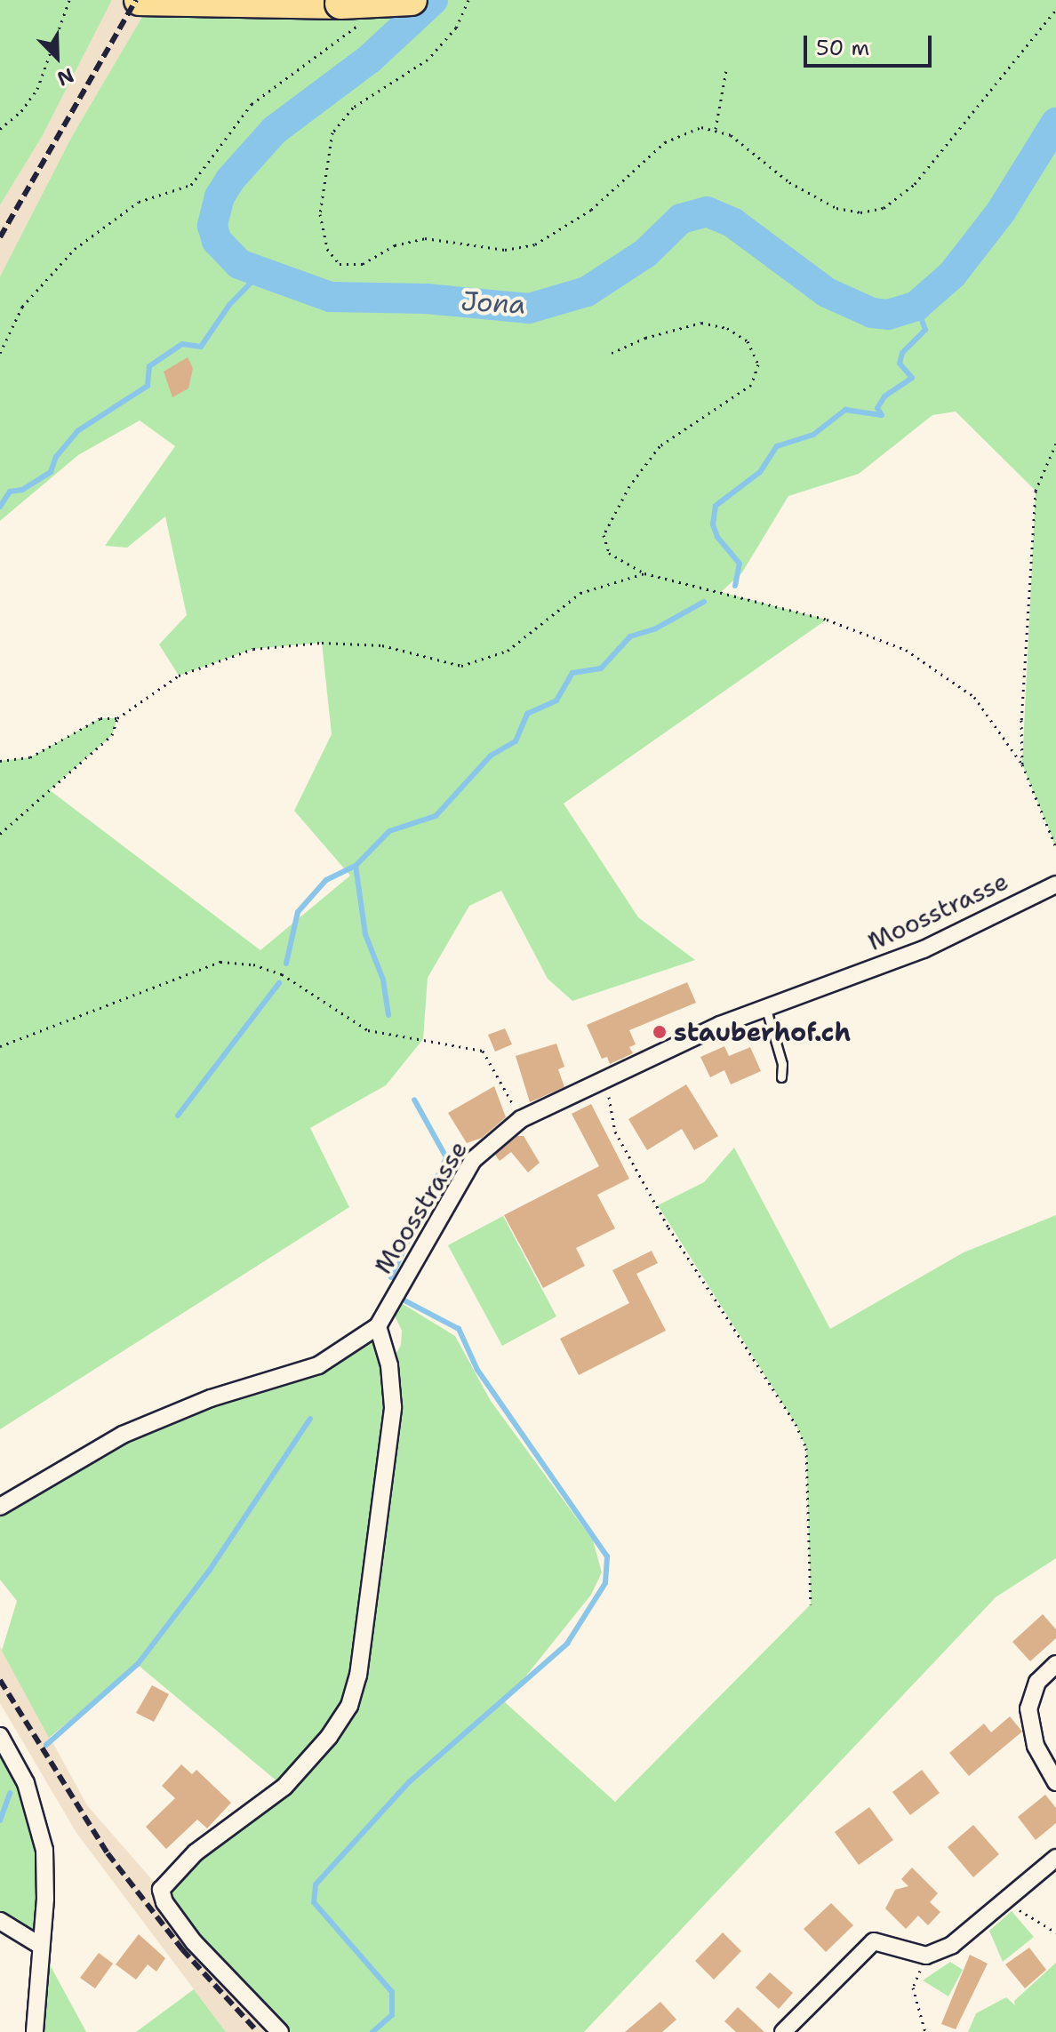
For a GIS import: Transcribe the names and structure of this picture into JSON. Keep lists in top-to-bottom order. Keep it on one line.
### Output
{"streets":{"street":["Moosstrasse"]},"water":["Jona"],"places":["stauberhof.ch"],"scale_bar":"50 m","north":"bottom right"}
